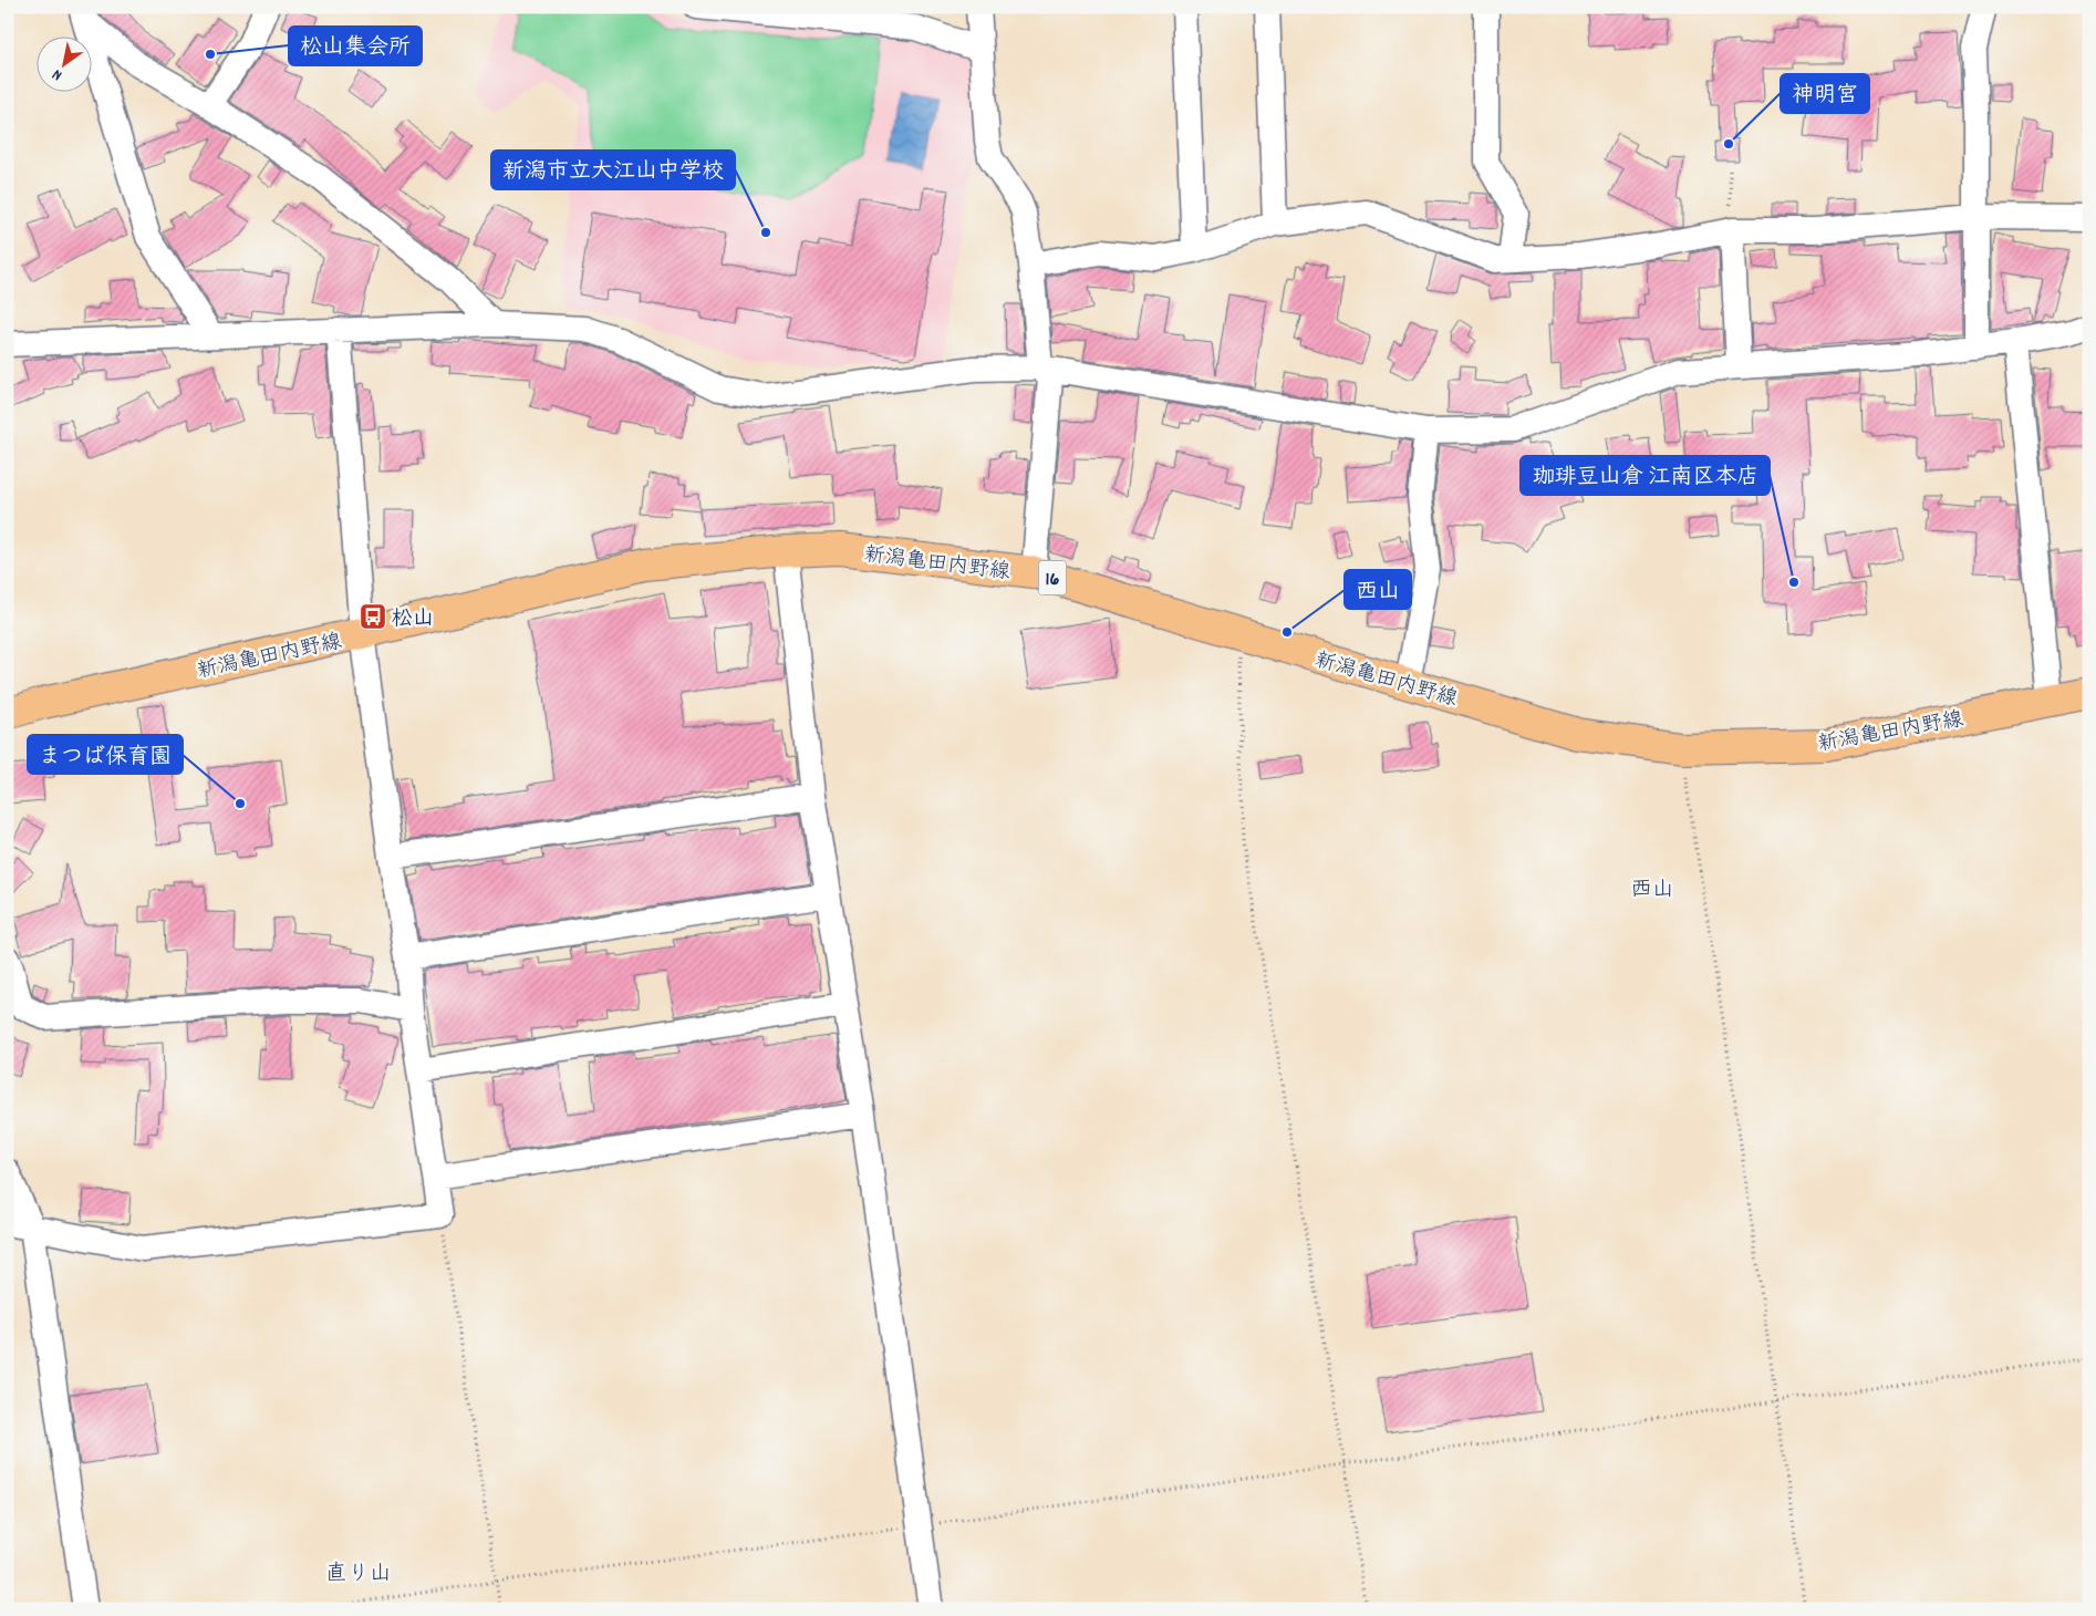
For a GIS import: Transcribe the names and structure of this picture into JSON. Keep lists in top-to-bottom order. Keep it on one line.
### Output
{"streets":{"main road":["新潟亀田内野線","16"]},"districts":["西山","直り山"],"places":{"other":["松山集会所","神明宮","新潟市立大江山中学校","珈琲豆山倉 江南区本店","西山","まつば保育園"],"bus stop":["松山"]},"north":"bottom left"}
